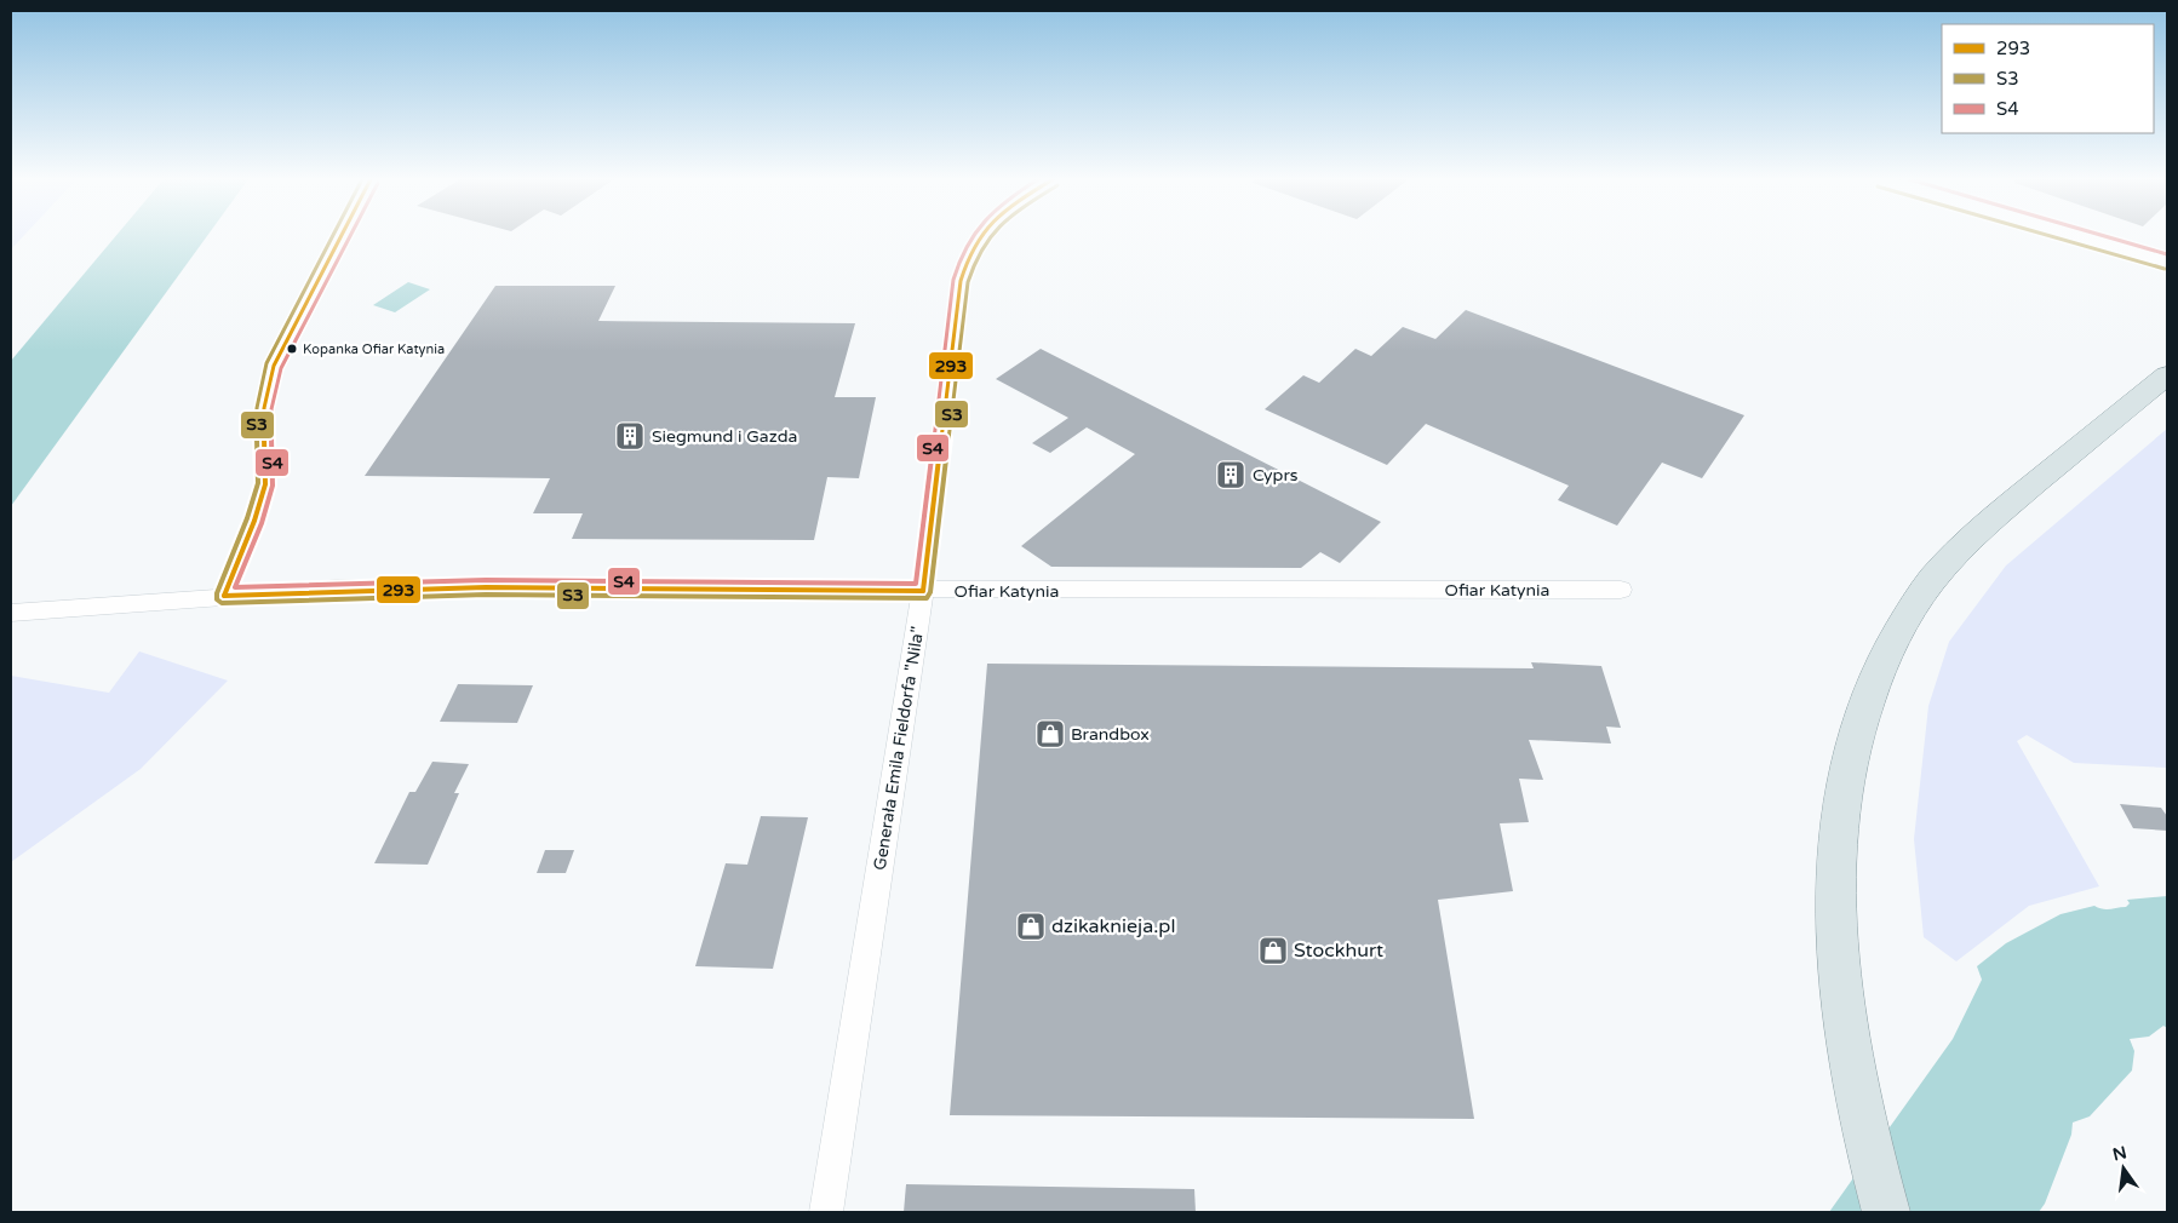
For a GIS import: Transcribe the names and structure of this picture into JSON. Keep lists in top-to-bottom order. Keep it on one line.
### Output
{"streets":{"street":["Ofiar Katynia","Generała Emila Fieldorfa \"Nila\""]},"crossings":[["Ofiar Katynia","Generała Emila Fieldorfa \"Nila\""]],"places":{"other":["Kopanka Ofiar Katynia"],"building":["Siegmund i Gazda","Cyprs"],"shop":["Brandbox","dzikaknieja.pl","Stockhurt"]},"lines":["transit line 293","transit line S3","transit line S4"],"legend":["293","S3","S4"],"north":"top"}
